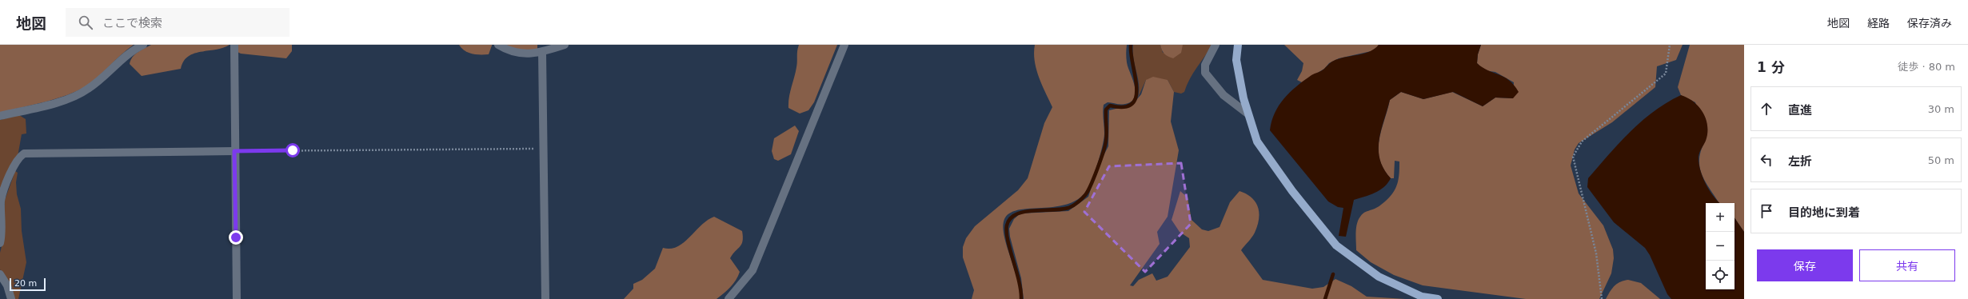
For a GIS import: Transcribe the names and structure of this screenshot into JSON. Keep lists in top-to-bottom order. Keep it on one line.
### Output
{"scale_bar":"20 m","page":{"header":"地図","search":"ここで検索","nav":["地図","経路","保存済み"],"heading":["1 分","徒歩 · 80 m"],"list":[["直進","30 m"],["左折","50 m"],"目的地に到着"],"map_buttons":["+","−"],"buttons":["保存","共有"],"scale":"20 m"}}
